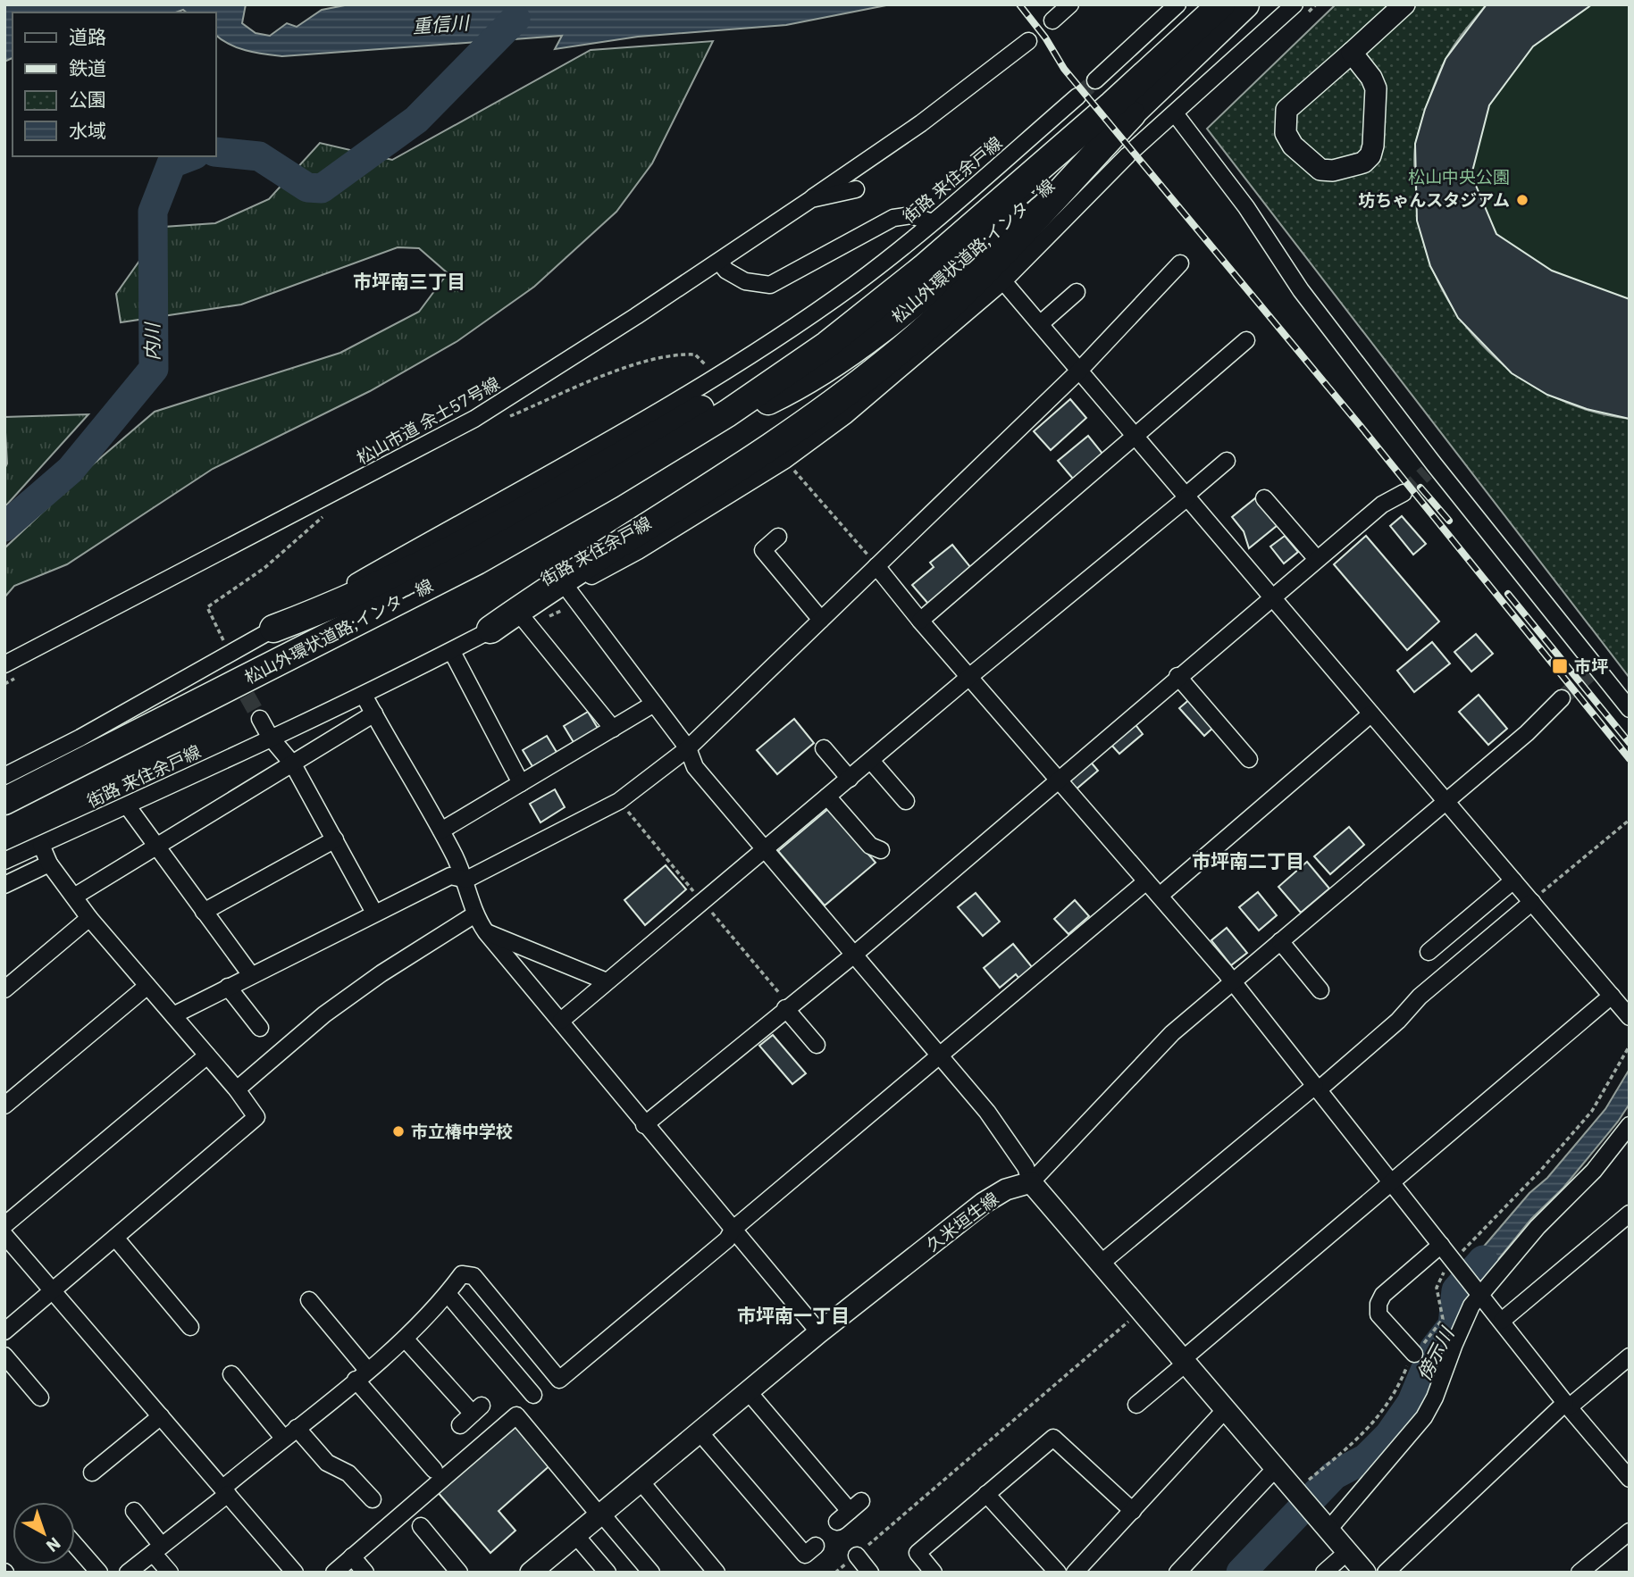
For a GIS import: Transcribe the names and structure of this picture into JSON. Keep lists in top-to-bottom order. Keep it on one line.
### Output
{"streets":{"highway":["松山外環状道路;インター線"],"main road":["久米垣生線"],"street":["街路 来住余戸線","松山市道 余土57号線"]},"districts":["市坪南三丁目","市坪南二丁目","市坪南一丁目"],"water":["重信川","内川","傍示川"],"parks":["松山中央公園"],"places":{"other":["坊ちゃんスタジアム","市立椿中学校"],"transit":["市坪"]},"legend":["道路","鉄道","公園","水域"],"north":"bottom right"}
